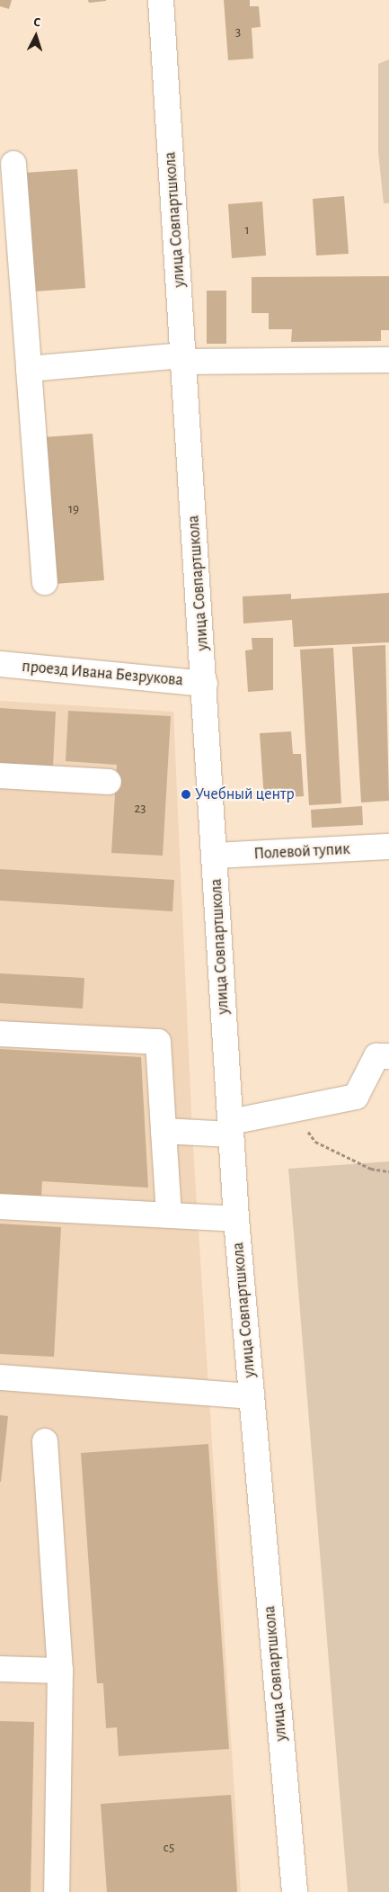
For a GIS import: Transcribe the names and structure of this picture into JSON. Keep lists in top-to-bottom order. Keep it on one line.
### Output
{"streets":{"street":["улица Совпартшкола","проезд Ивана Безрукова","Полевой тупик"]},"crossings":[["улица Совпартшкола","проезд Ивана Безрукова"],["улица Совпартшкола","Полевой тупик"]],"places":["Учебный центр"],"house_numbers":["3","1","19","23","с5"],"north":"top"}
